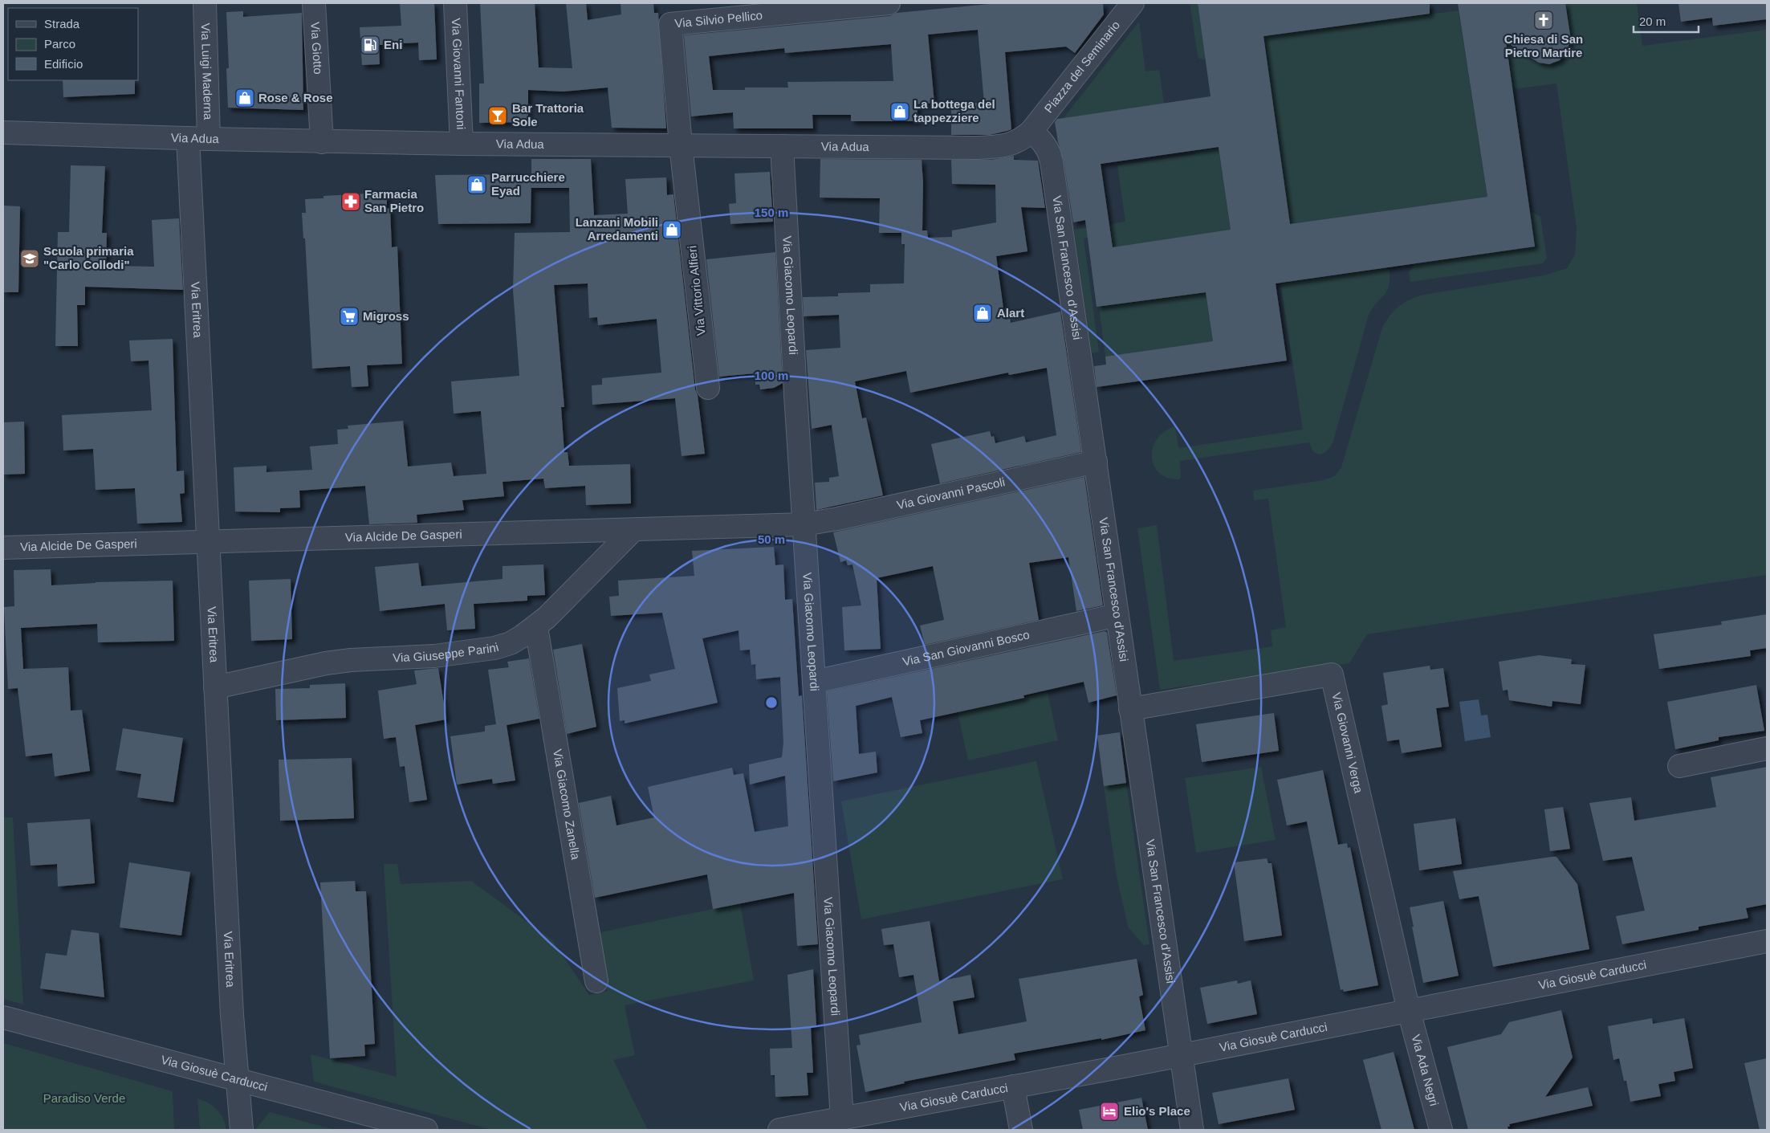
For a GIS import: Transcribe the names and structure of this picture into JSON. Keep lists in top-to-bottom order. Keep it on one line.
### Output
{"streets":{"street":["Via Silvio Pellico","Via Giotto","Piazza del Seminario","Via Luigi Maderna","Via Giovanni Fantoni","Via Adua","Via San Francesco d'Assisi","Via Vittorio Alfieri","Via Giacomo Leopardi","Via Eritrea","Via Giovanni Pascoli","Via Alcide De Gasperi","Via San Giovanni Bosco","Via Giuseppe Parini","Via Giovanni Verga","Via Giacomo Zanella","Via Giosuè Carducci","Via Ada Negri"]},"crossings":[["Via Silvio Pellico","Via Adua"],["Via Silvio Pellico","Via Vittorio Alfieri"],["Via Giotto","Via Adua"],["Piazza del Seminario","Via Adua"],["Piazza del Seminario","Via San Francesco d'Assisi"],["Via Luigi Maderna","Via Adua"],["Via Luigi Maderna","Via Eritrea"],["Via Giovanni Fantoni","Via Adua"],["Via Adua","Via San Francesco d'Assisi"],["Via Adua","Via Vittorio Alfieri"],["Via Adua","Via Giacomo Leopardi"],["Via Adua","Via Eritrea"],["Via San Francesco d'Assisi","Via Giovanni Pascoli"],["Via San Francesco d'Assisi","Via San Giovanni Bosco"],["Via San Francesco d'Assisi","Via Giovanni Verga"],["Via San Francesco d'Assisi","Via Giosuè Carducci"],["Via Giacomo Leopardi","Via Giovanni Pascoli"],["Via Giacomo Leopardi","Via Alcide De Gasperi"],["Via Giacomo Leopardi","Via San Giovanni Bosco"],["Via Giacomo Leopardi","Via Giosuè Carducci"],["Via Eritrea","Via Alcide De Gasperi"],["Via Eritrea","Via Giuseppe Parini"],["Via Eritrea","Via Giosuè Carducci"],["Via Giovanni Pascoli","Via Alcide De Gasperi"],["Via Alcide De Gasperi","Via Giuseppe Parini"],["Via Giuseppe Parini","Via Giacomo Zanella"],["Via Giovanni Verga","Via Giosuè Carducci"],["Via Giovanni Verga","Via Ada Negri"],["Via Giosuè Carducci","Via Ada Negri"]],"parks":["Paradiso Verde"],"places":{"church":["Chiesa di San Pietro Martire"],"fuel station":["Eni"],"shop":["Rose & Rose","La bottega del tappezziere","Parrucchiere Eyad","Lanzani Mobili Arredamenti","Alart"],"bar":["Bar Trattoria Sole"],"pharmacy":["Farmacia San Pietro"],"school or university":["Scuola primaria \"Carlo Collodi\""],"supermarket":["Migross"],"hotel":["Elio's Place"]},"legend":["Strada","Parco","Edificio"],"scale_bar":"20 m","rings":["150 m","100 m","50 m"]}
